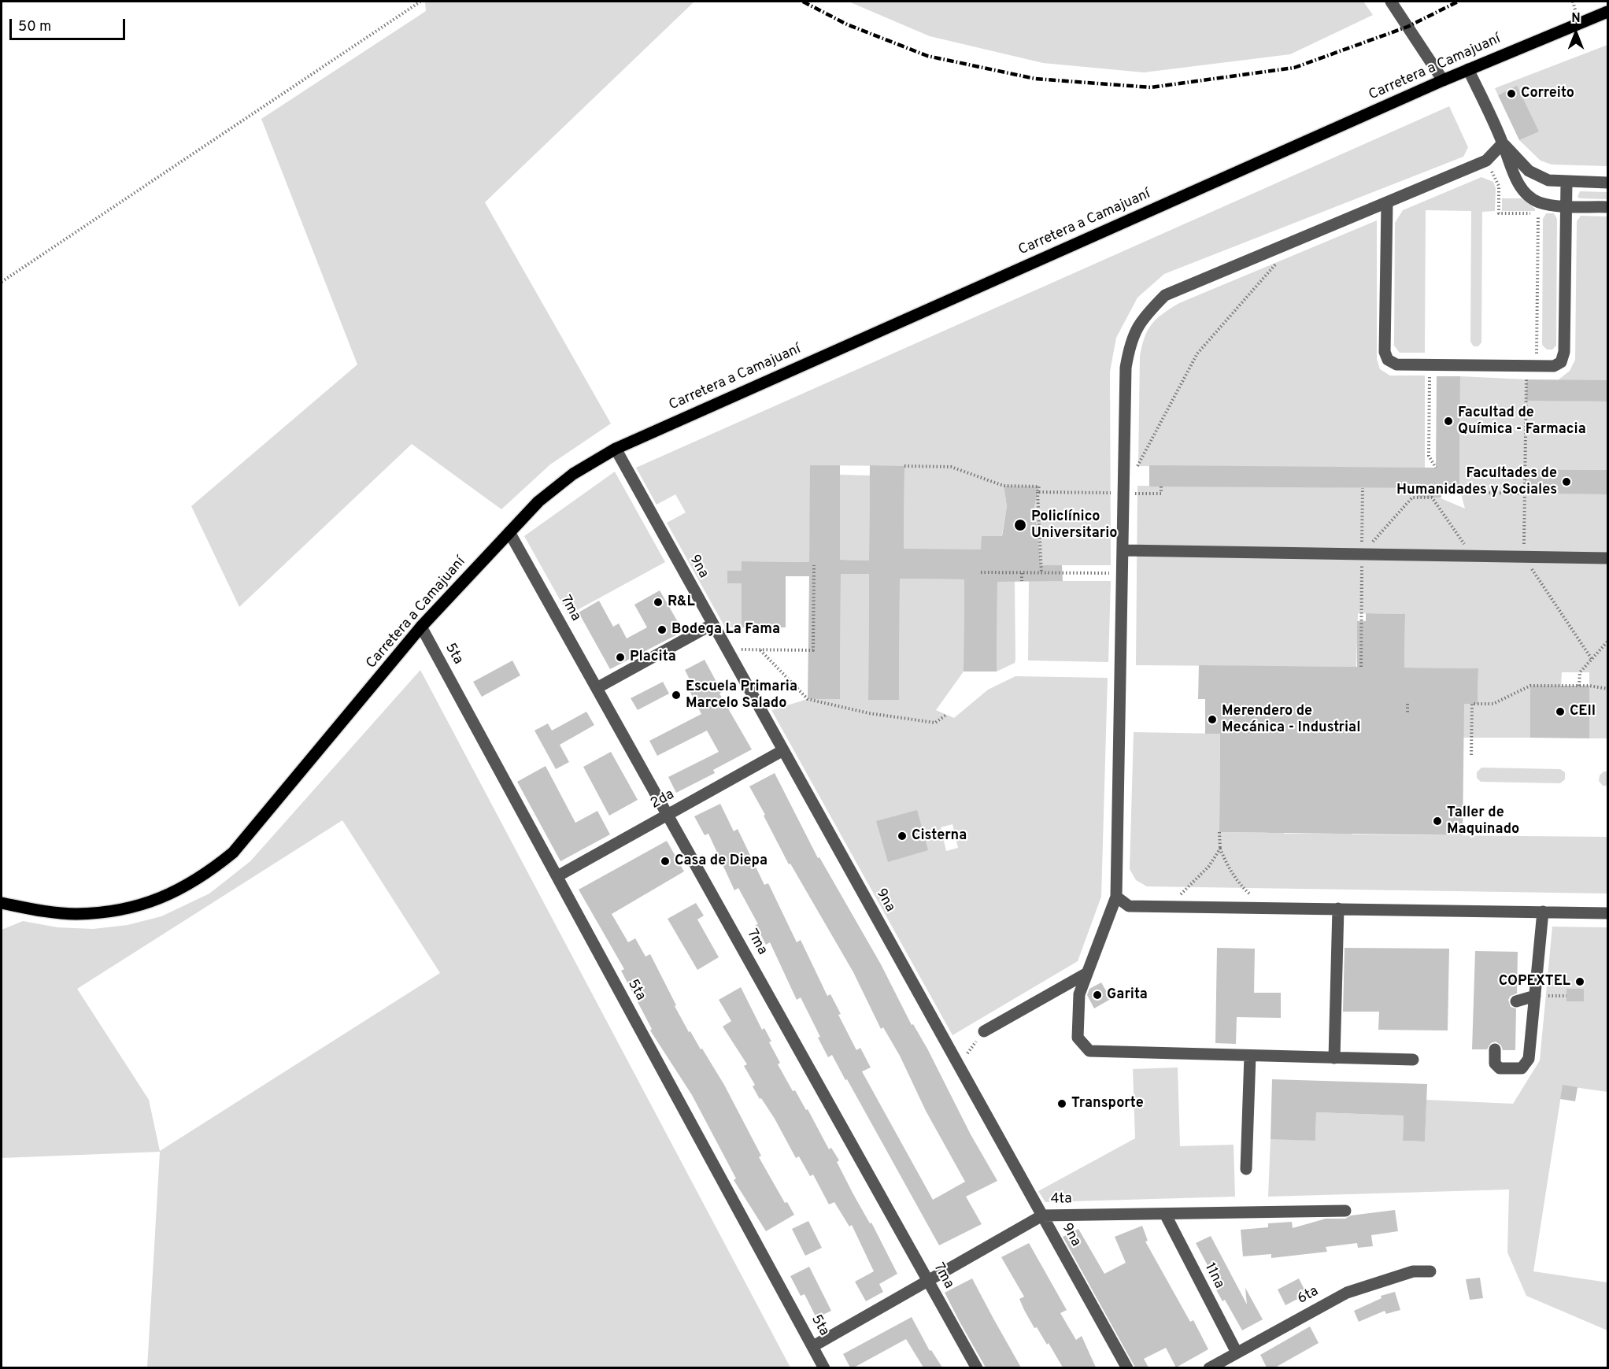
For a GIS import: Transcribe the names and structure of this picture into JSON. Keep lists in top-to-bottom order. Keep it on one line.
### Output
{"streets":{"main road":["Carretera a Camajuaní"],"street":["9na","7ma","5ta","2da","4ta","11na","6ta"]},"crossings":[["Carretera a Camajuaní","9na"],["Carretera a Camajuaní","7ma"],["Carretera a Camajuaní","5ta"],["9na","2da"],["9na","4ta"],["7ma","2da"],["7ma","4ta"],["5ta","2da"],["5ta","4ta"],["4ta","11na"],["11na","6ta"]],"places":["Correito","Facultad de Química - Farmacia","Facultades de Humanidades y Sociales","Policlínico Universitario","R&L","Bodega La Fama","Placita","Escuela Primaria Marcelo Salado","CEII","Merendero de Mecánica - Industrial","Taller de Maquinado","Cisterna","Casa de Diepa","COPEXTEL","Garita","Transporte"],"scale_bar":"50 m","north":"top"}
